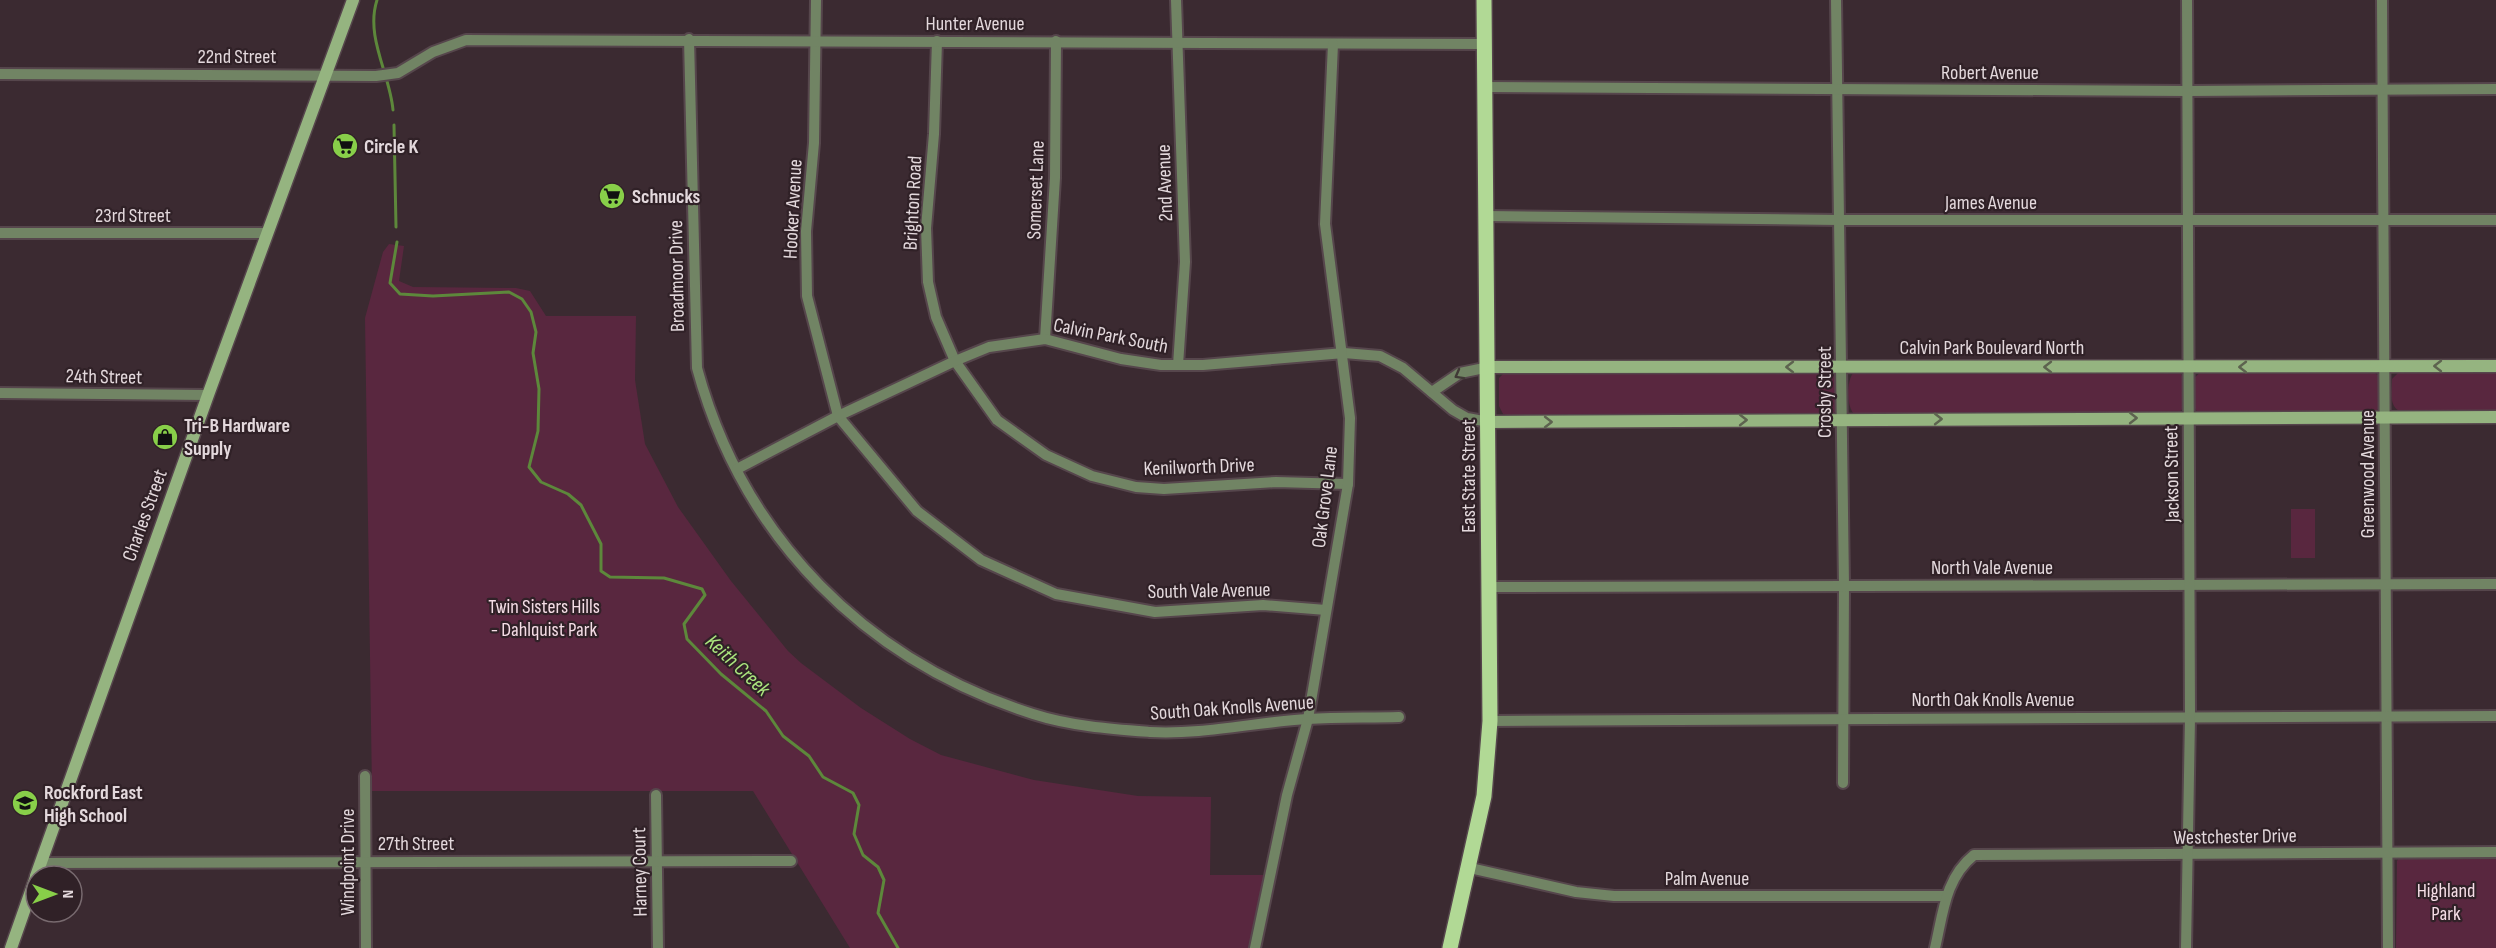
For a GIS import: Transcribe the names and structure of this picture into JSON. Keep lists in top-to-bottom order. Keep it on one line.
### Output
{"streets":{"main road":["East State Street"],"street":["Hunter Avenue","22nd Street","Robert Avenue","2nd Avenue","Somerset Lane","James Avenue","Brighton Road","Hooker Avenue","23rd Street","Broadmoor Drive","Calvin Park South","Calvin Park Boulevard North","24th Street","Crosby Street","Kenilworth Drive","Jackson Street","Greenwood Avenue","Oak Grove Lane","Charles Street","North Vale Avenue","South Vale Avenue","North Oak Knolls Avenue","South Oak Knolls Avenue","Westchester Drive","27th Street","Windpoint Drive","Harney Court","Palm Avenue"]},"crossings":[["Hunter Avenue","22nd Street"],["Hunter Avenue","2nd Avenue"],["Hunter Avenue","Somerset Lane"],["Hunter Avenue","Brighton Road"],["Hunter Avenue","Hooker Avenue"],["Hunter Avenue","Broadmoor Drive"],["Hunter Avenue","East State Street"],["Hunter Avenue","Oak Grove Lane"],["22nd Street","Charles Street"],["Robert Avenue","Crosby Street"],["Robert Avenue","Jackson Street"],["Robert Avenue","Greenwood Avenue"],["Robert Avenue","East State Street"],["2nd Avenue","Calvin Park South"],["Somerset Lane","Calvin Park South"],["James Avenue","Crosby Street"],["James Avenue","Jackson Street"],["James Avenue","Greenwood Avenue"],["James Avenue","East State Street"],["Brighton Road","Calvin Park South"],["Brighton Road","Kenilworth Drive"],["Hooker Avenue","Calvin Park South"],["Hooker Avenue","South Vale Avenue"],["23rd Street","Charles Street"],["Broadmoor Drive","Calvin Park South"],["Broadmoor Drive","South Oak Knolls Avenue"],["Calvin Park South","Kenilworth Drive"],["Calvin Park South","East State Street"],["Calvin Park South","Oak Grove Lane"],["Calvin Park South","South Vale Avenue"],["Calvin Park South","South Oak Knolls Avenue"],["Calvin Park Boulevard North","Crosby Street"],["Calvin Park Boulevard North","Jackson Street"],["Calvin Park Boulevard North","Greenwood Avenue"],["Calvin Park Boulevard North","East State Street"],["24th Street","Charles Street"],["Crosby Street","North Vale Avenue"],["Crosby Street","North Oak Knolls Avenue"],["Kenilworth Drive","Oak Grove Lane"],["Jackson Street","North Vale Avenue"],["Jackson Street","North Oak Knolls Avenue"],["Jackson Street","Westchester Drive"],["Greenwood Avenue","North Vale Avenue"],["Greenwood Avenue","North Oak Knolls Avenue"],["Greenwood Avenue","Westchester Drive"],["East State Street","North Vale Avenue"],["East State Street","North Oak Knolls Avenue"],["East State Street","Palm Avenue"],["Oak Grove Lane","South Vale Avenue"],["Oak Grove Lane","South Oak Knolls Avenue"],["Charles Street","27th Street"],["Westchester Drive","Palm Avenue"],["27th Street","Windpoint Drive"],["27th Street","Harney Court"]],"water":["Keith Creek"],"parks":["Twin Sisters Hills - Dahlquist Park","Highland Park"],"places":{"supermarket":["Circle K","Schnucks"],"shop":["Tri-B Hardware Supply"],"school or university":["Rockford East High School"]},"north":"right"}
